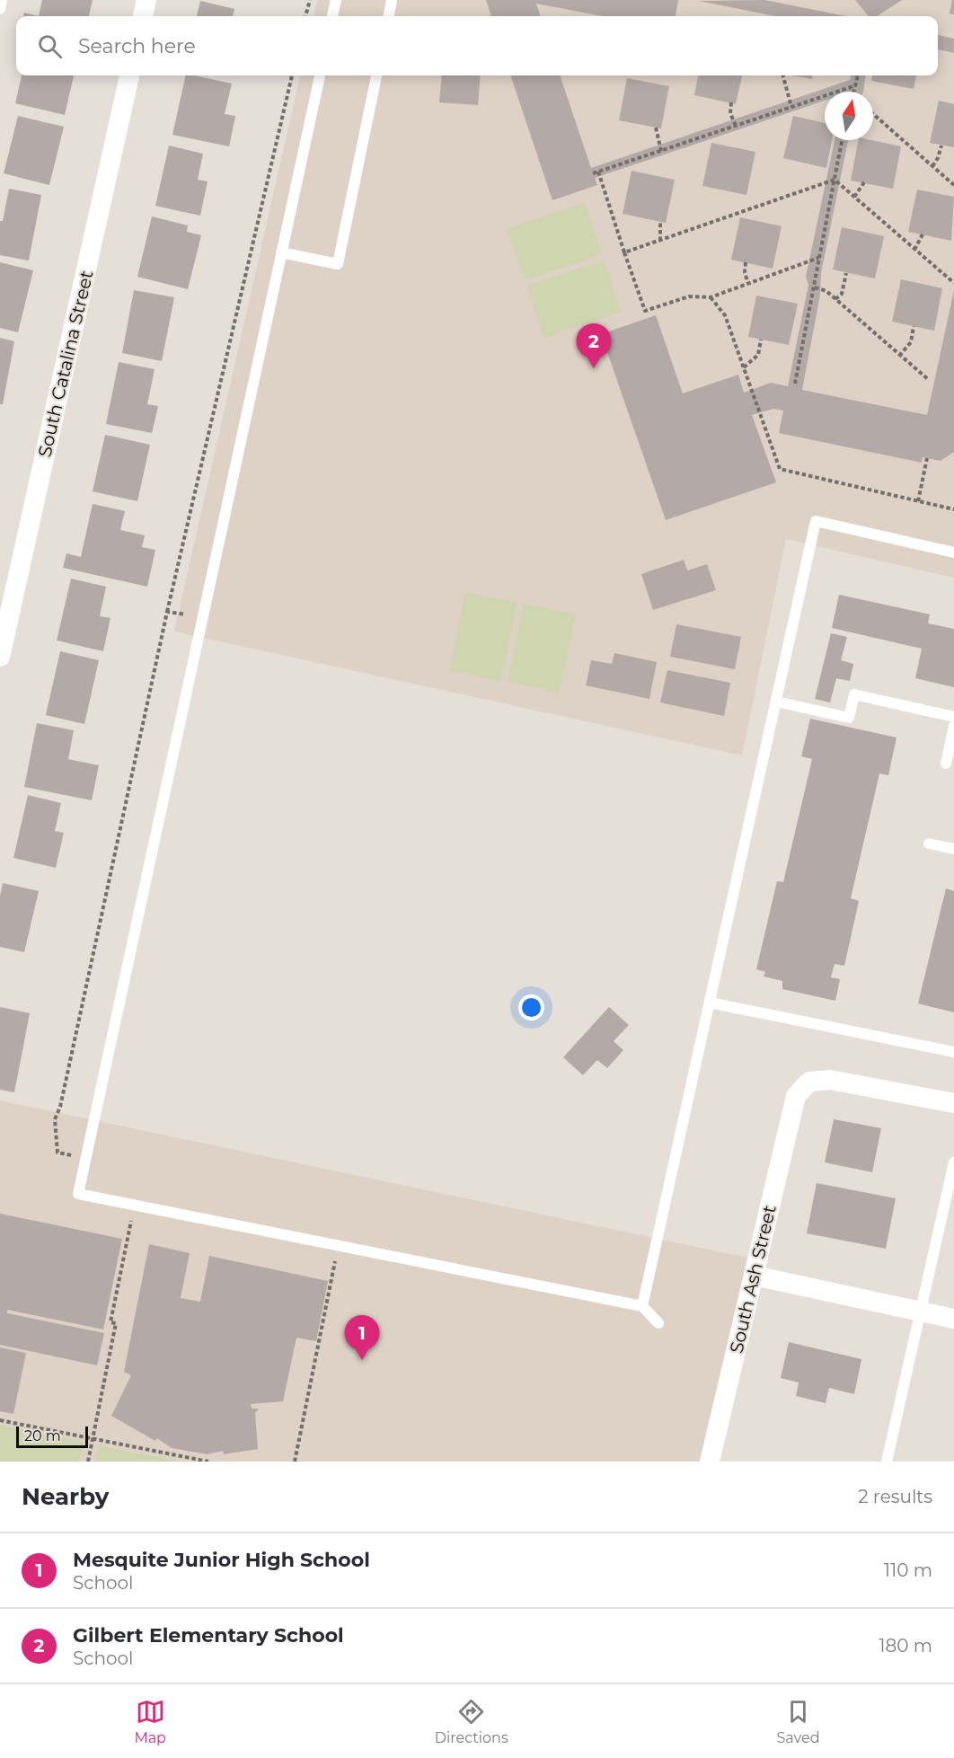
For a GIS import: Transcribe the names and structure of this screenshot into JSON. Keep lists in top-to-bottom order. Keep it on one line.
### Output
{"streets":{"street":["South Catalina Street","South Ash Street"]},"scale_bar":"20 m","north":"top","page":{"search":"Search here","pins":["2","1"],"scale":"20 m","heading":["Nearby","2 results"],"list":[{"mark":"1","name":"Mesquite Junior High School","note":"School","value":"110 m"},{"mark":"2","name":"Gilbert Elementary School","note":"School","value":"180 m"}],"nav":["Map","Directions","Saved"]}}
